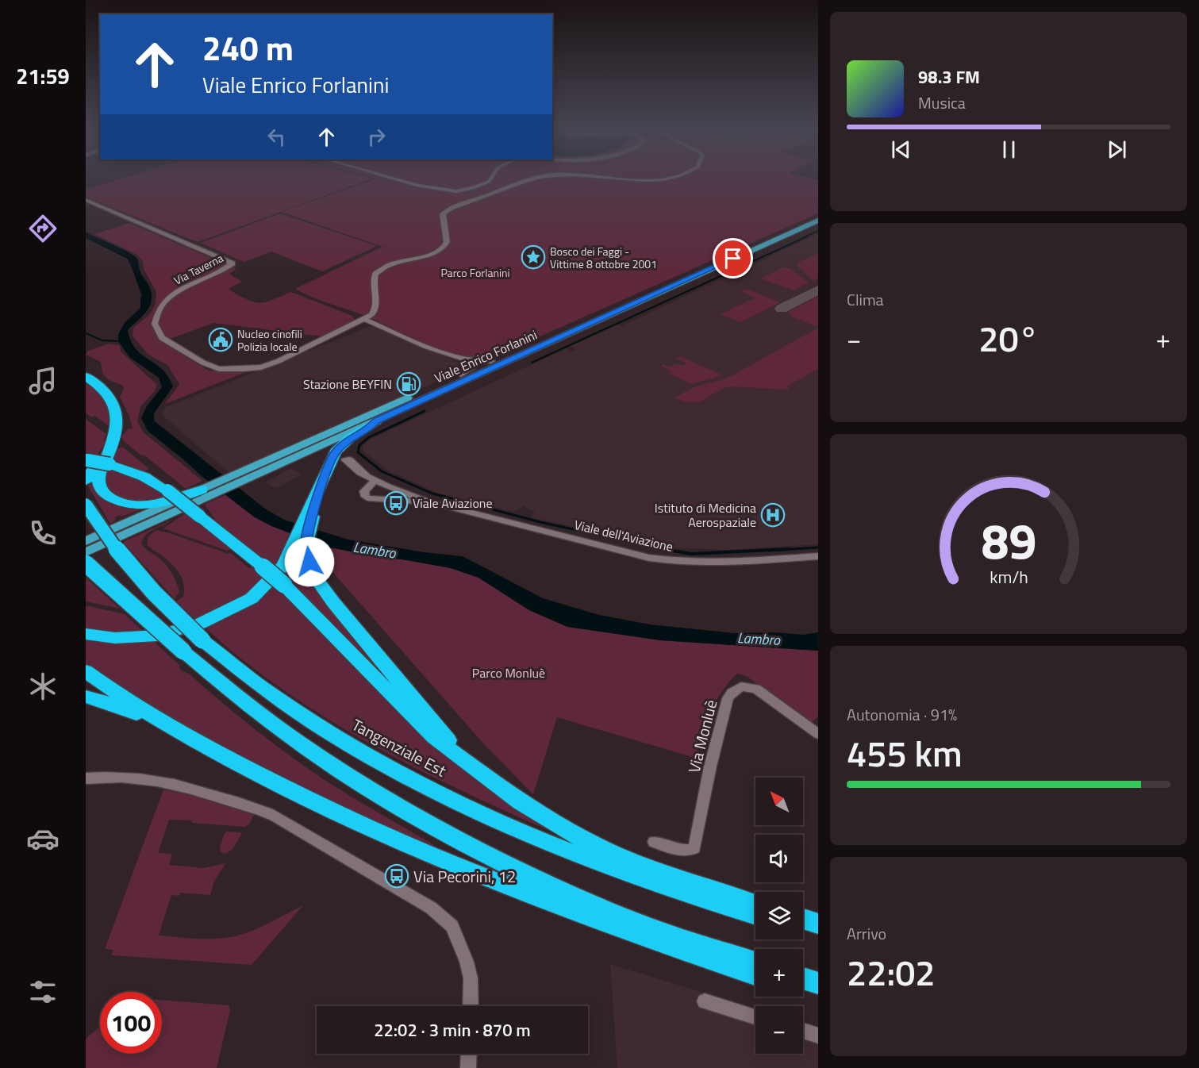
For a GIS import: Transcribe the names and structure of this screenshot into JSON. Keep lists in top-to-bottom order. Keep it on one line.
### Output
{"streets":{"highway":["Tangenziale Est"],"main road":["Viale Enrico Forlanini"],"street":["Via Taverna","Viale dell'Aviazione","Via Monluè"]},"water":["Lambro"],"parks":["Parco Forlanini","Parco Monluè"],"places":{"place":["Bosco dei Faggi - Vittime 8 ottobre 2001"],"public building":["Nucleo cinofili Polizia locale"],"fuel station":["Stazione BEYFIN"],"bus stop":["Viale Aviazione","Via Pecorini, 12"],"hospital":["Istituto di Medicina Aerospaziale"]},"north":"top left","page":{"tabs":"21:59","turn":["240 m","Viale Enrico Forlanini"],"song":["98.3 FM","Musica"],"tile":["Clima",["Autonomia · 91%","455 km"],["Arrivo","22:02"]],"heat":["−","20°","+"],"map_buttons":["+","−"],"limit":"100","trip":"22:02 · 3 min · 870 m","gauge":["89","km/h"]}}
